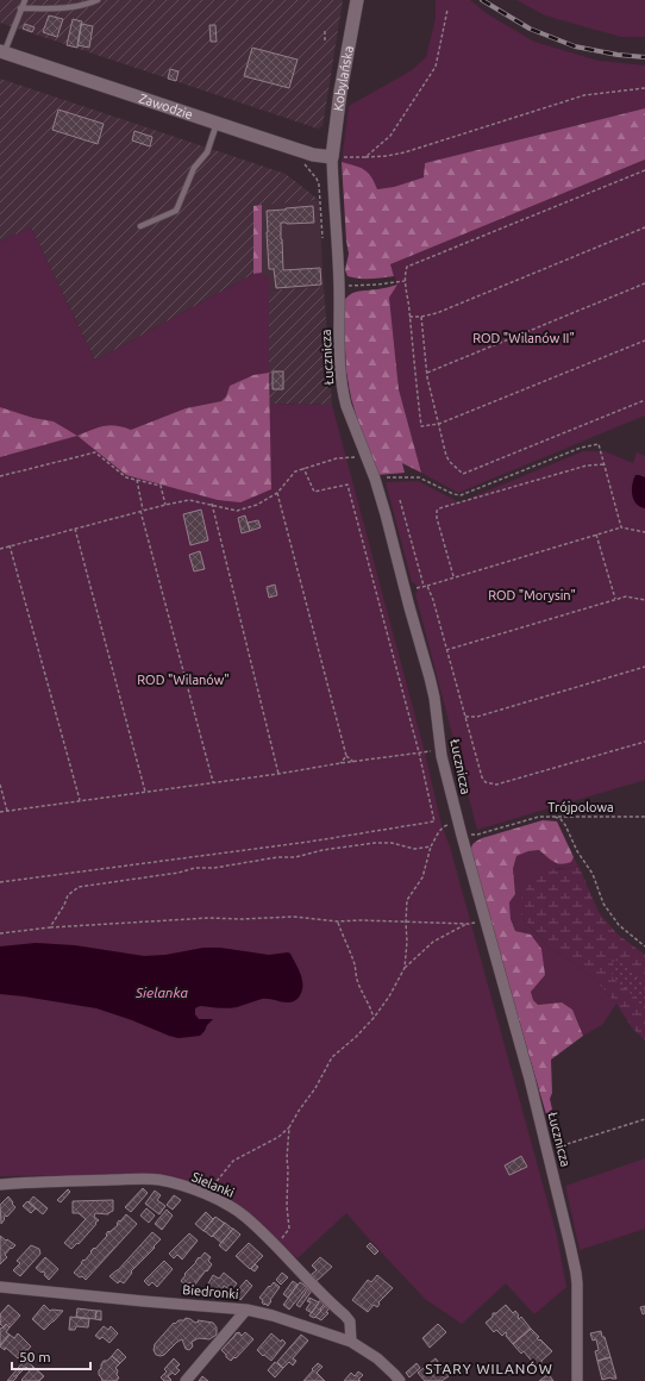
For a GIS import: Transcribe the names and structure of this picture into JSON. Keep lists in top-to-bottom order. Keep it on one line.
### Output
{"streets":{"street":["Kobylańska","Zawodzie","Łucznicza","Sielanki","Biedronki"],"path":["Trójpolowa"]},"crossings":[["Kobylańska","Zawodzie"],["Kobylańska","Łucznicza"],["Zawodzie","Łucznicza"],["Łucznicza","Trójpolowa"],["Sielanki","Biedronki"]],"districts":["STARY WILANÓW"],"water":["Sielanka"],"parks":["ROD \"Wilanów II\"","ROD \"Morysin\"","ROD \"Wilanów\""],"scale_bar":"50 m"}
